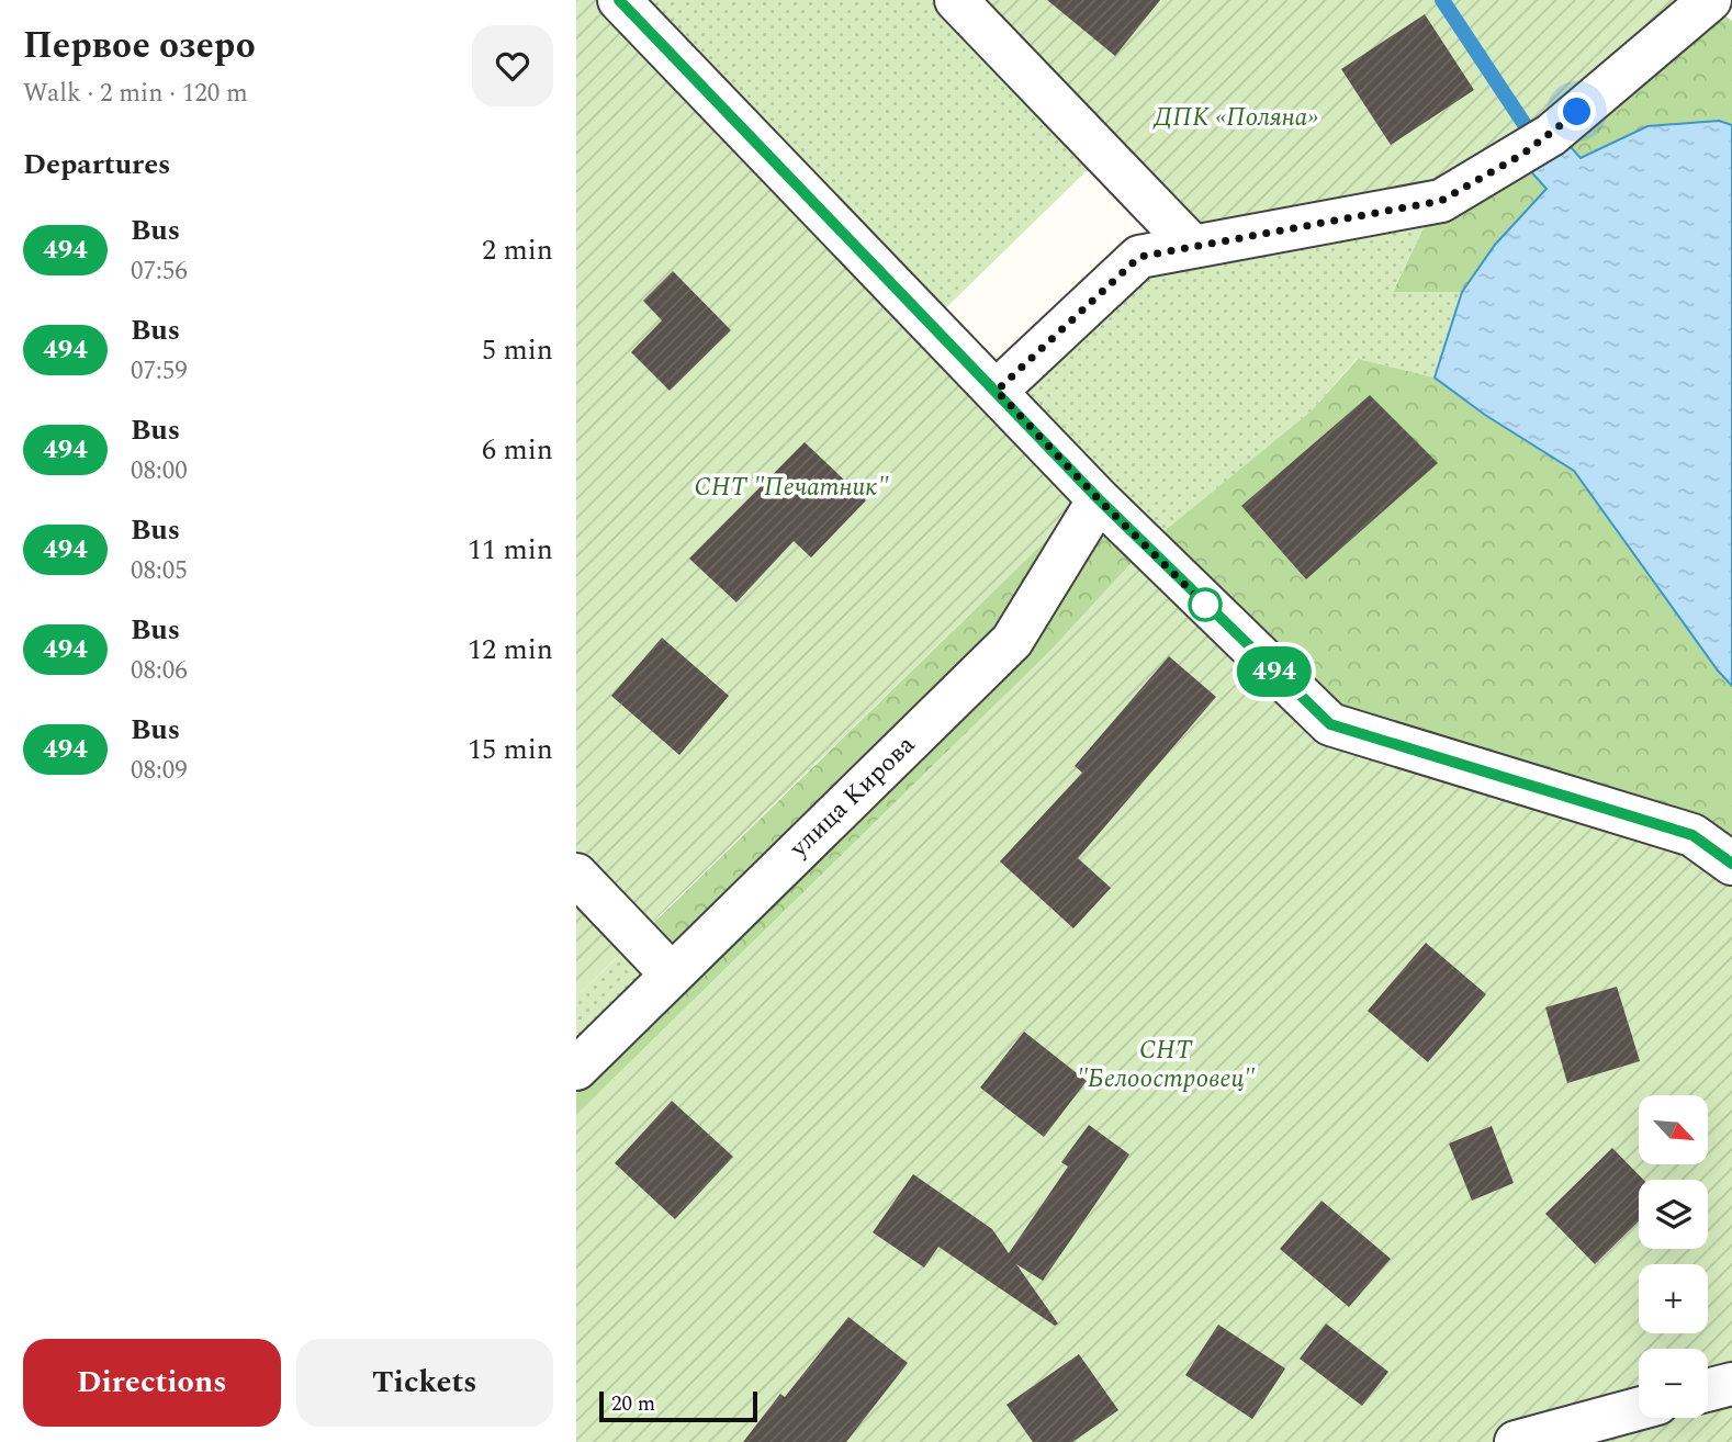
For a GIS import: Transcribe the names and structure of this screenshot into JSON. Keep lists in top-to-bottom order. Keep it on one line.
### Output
{"streets":{"street":["улица Кирова"]},"parks":["ДПК «Поляна»","СНТ \"Печатник\"","СНТ \"Белоостровец\""],"lines":["bus line 494"],"scale_bar":"20 m","north":"bottom right","page":{"heading":[["Первое озеро","Walk · 2 min · 120 m"],"Departures"],"on_map":"494","list":[{"mark":"494","name":"Bus","note":"07:56","value":"2 min"},{"mark":"494","name":"Bus","note":"07:59","value":"5 min"},{"mark":"494","name":"Bus","note":"08:00","value":"6 min"},{"mark":"494","name":"Bus","note":"08:05","value":"11 min"},{"mark":"494","name":"Bus","note":"08:06","value":"12 min"},{"mark":"494","name":"Bus","note":"08:09","value":"15 min"}],"map_buttons":["+","−"],"buttons":["Directions","Tickets"],"scale":"20 m"}}
